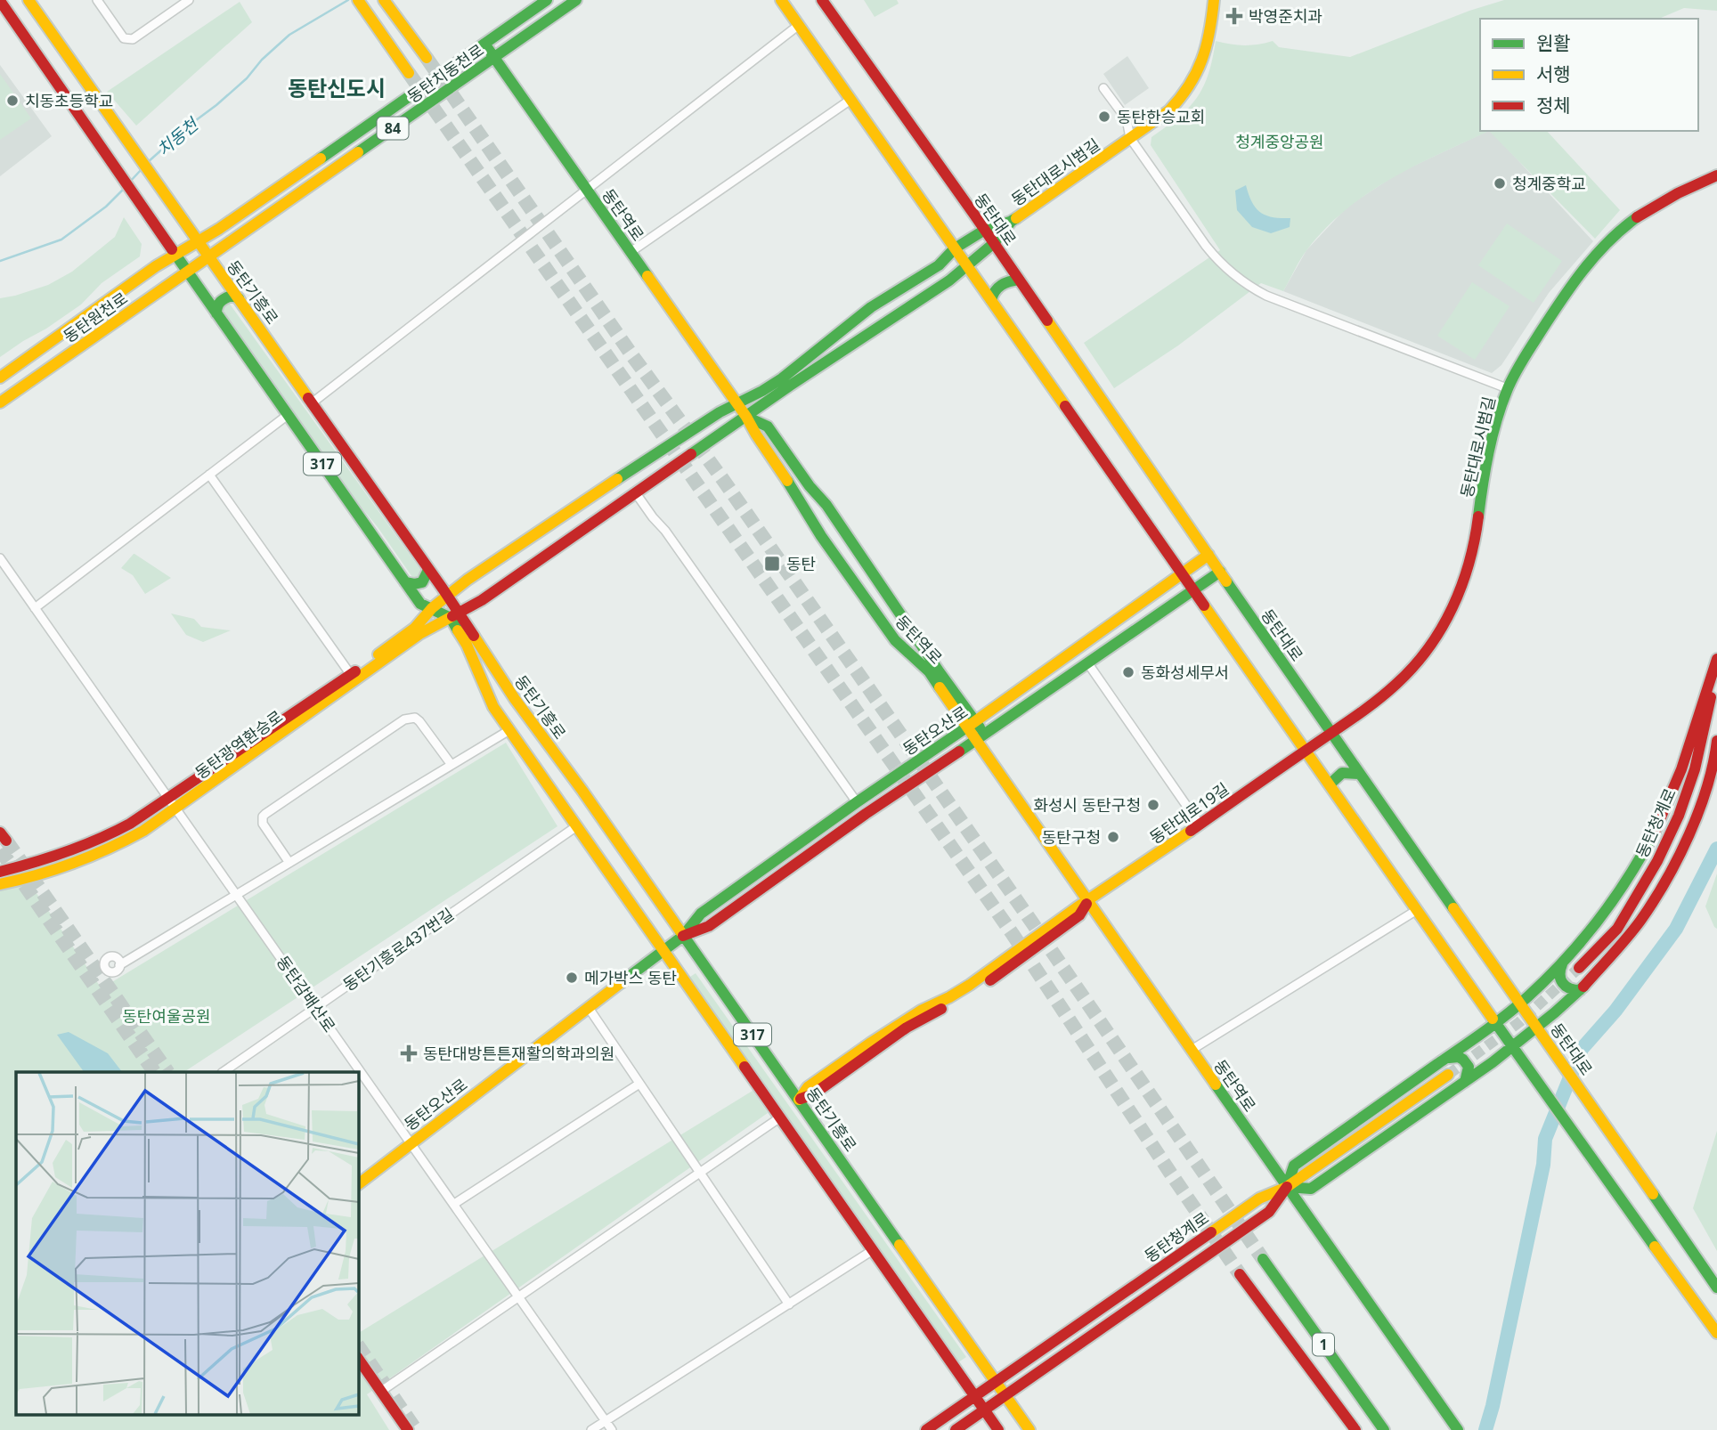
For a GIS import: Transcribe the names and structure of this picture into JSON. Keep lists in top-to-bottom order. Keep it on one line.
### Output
{"streets":{"main road":["동탄치동천로","84","동탄대로시범길","동탄역로","동탄대로","동탄기흥로","동탄원천로","317","동탄오산로","동탄광역환승로","동탄대로19길","동탄청계로","1"],"street":["동탄기흥로437번길","동탄감배산로"]},"crossings":[["동탄치동천로","동탄역로"],["동탄치동천로","동탄기흥로"],["동탄치동천로","동탄원천로"],["동탄대로시범길","동탄대로"],["동탄대로시범길","동탄대로19길"],["동탄역로","동탄오산로"],["동탄역로","동탄광역환승로"],["동탄역로","동탄대로19길"],["동탄역로","동탄청계로"],["동탄대로","동탄오산로"],["동탄기흥로","동탄원천로"],["동탄기흥로","동탄오산로"],["동탄기흥로","동탄광역환승로"],["동탄기흥로","동탄대로19길"],["동탄기흥로","동탄청계로"],["동탄기흥로","동탄기흥로437번길"],["동탄오산로","동탄감배산로"],["동탄광역환승로","동탄감배산로"],["동탄기흥로437번길","동탄감배산로"]],"districts":["동탄신도시"],"water":["치동천"],"parks":["청계중앙공원","동탄여울공원"],"places":{"health":["박영준치과","동탄대방튼튼재활의학과의원"],"other":["치동초등학교","동탄한승교회","청계중학교","동화성세무서","화성시 동탄구청","동탄구청","메가박스 동탄"],"transit":["동탄"]},"legend":["원활","서행","정체"]}
